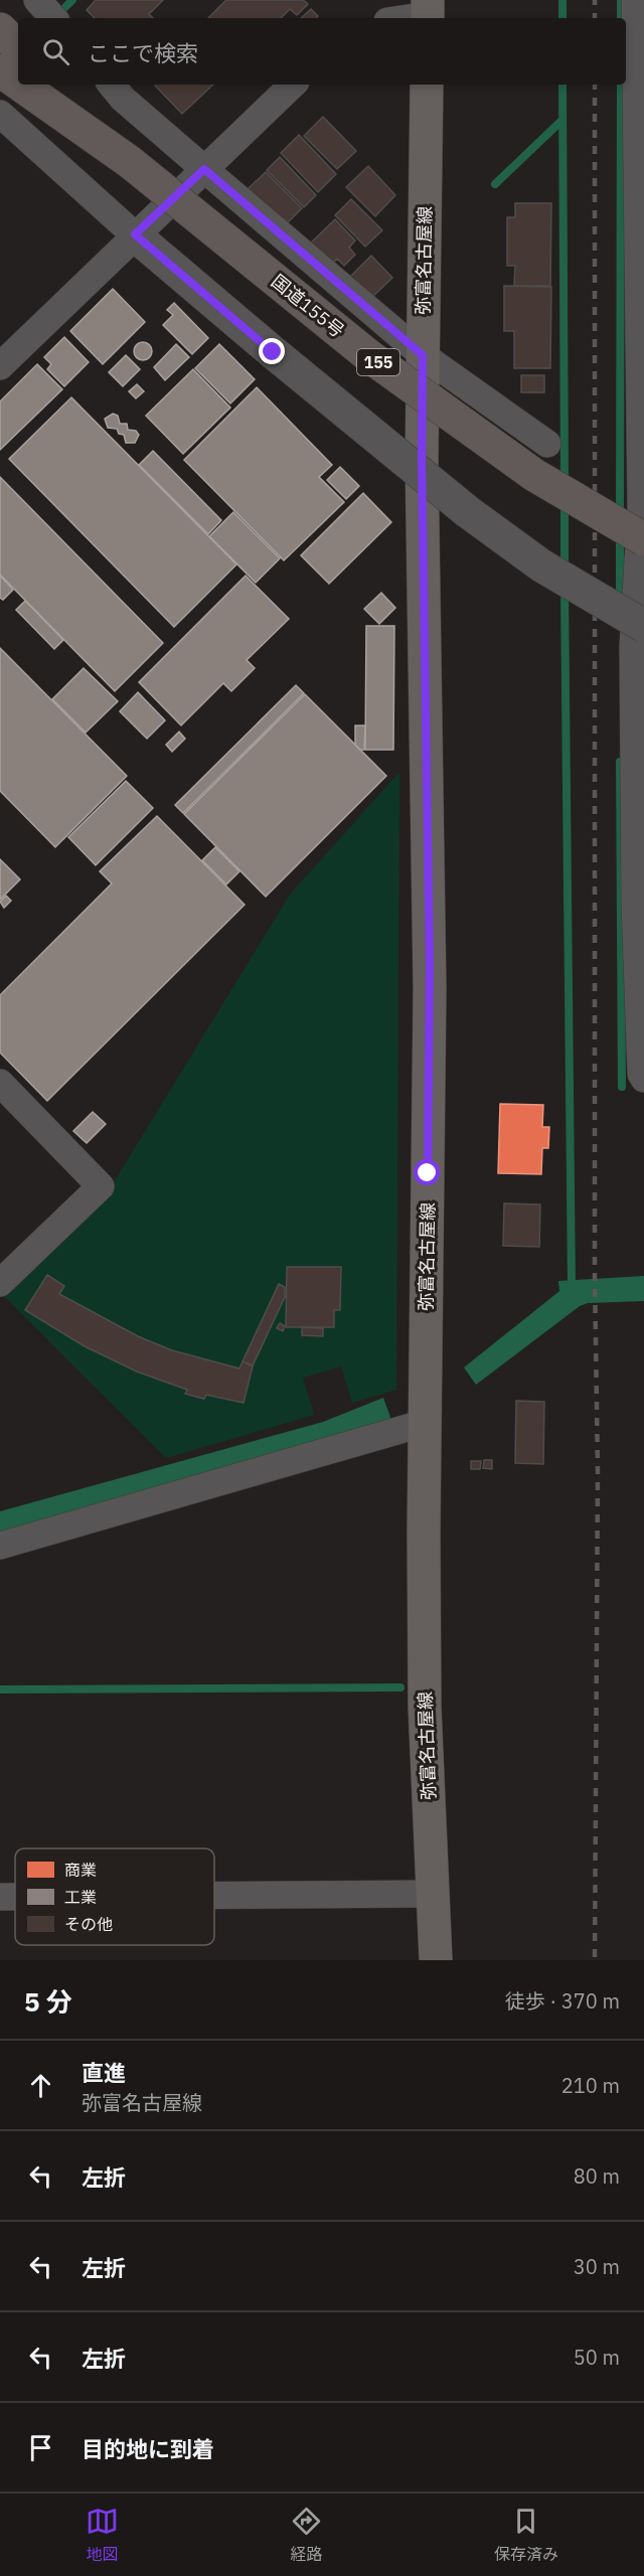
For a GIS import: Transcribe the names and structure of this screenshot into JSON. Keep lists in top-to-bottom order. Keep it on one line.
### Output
{"streets":{"highway":["国道155号","155"],"main road":["弥富名古屋線"]},"legend":["商業","工業","その他"],"page":{"search":"ここで検索","heading":["5 分","徒歩 · 370 m"],"list":[["直進","弥富名古屋線","210 m"],["左折","80 m"],["左折","30 m"],["左折","50 m"],"目的地に到着"],"nav":["地図","経路","保存済み"]}}
